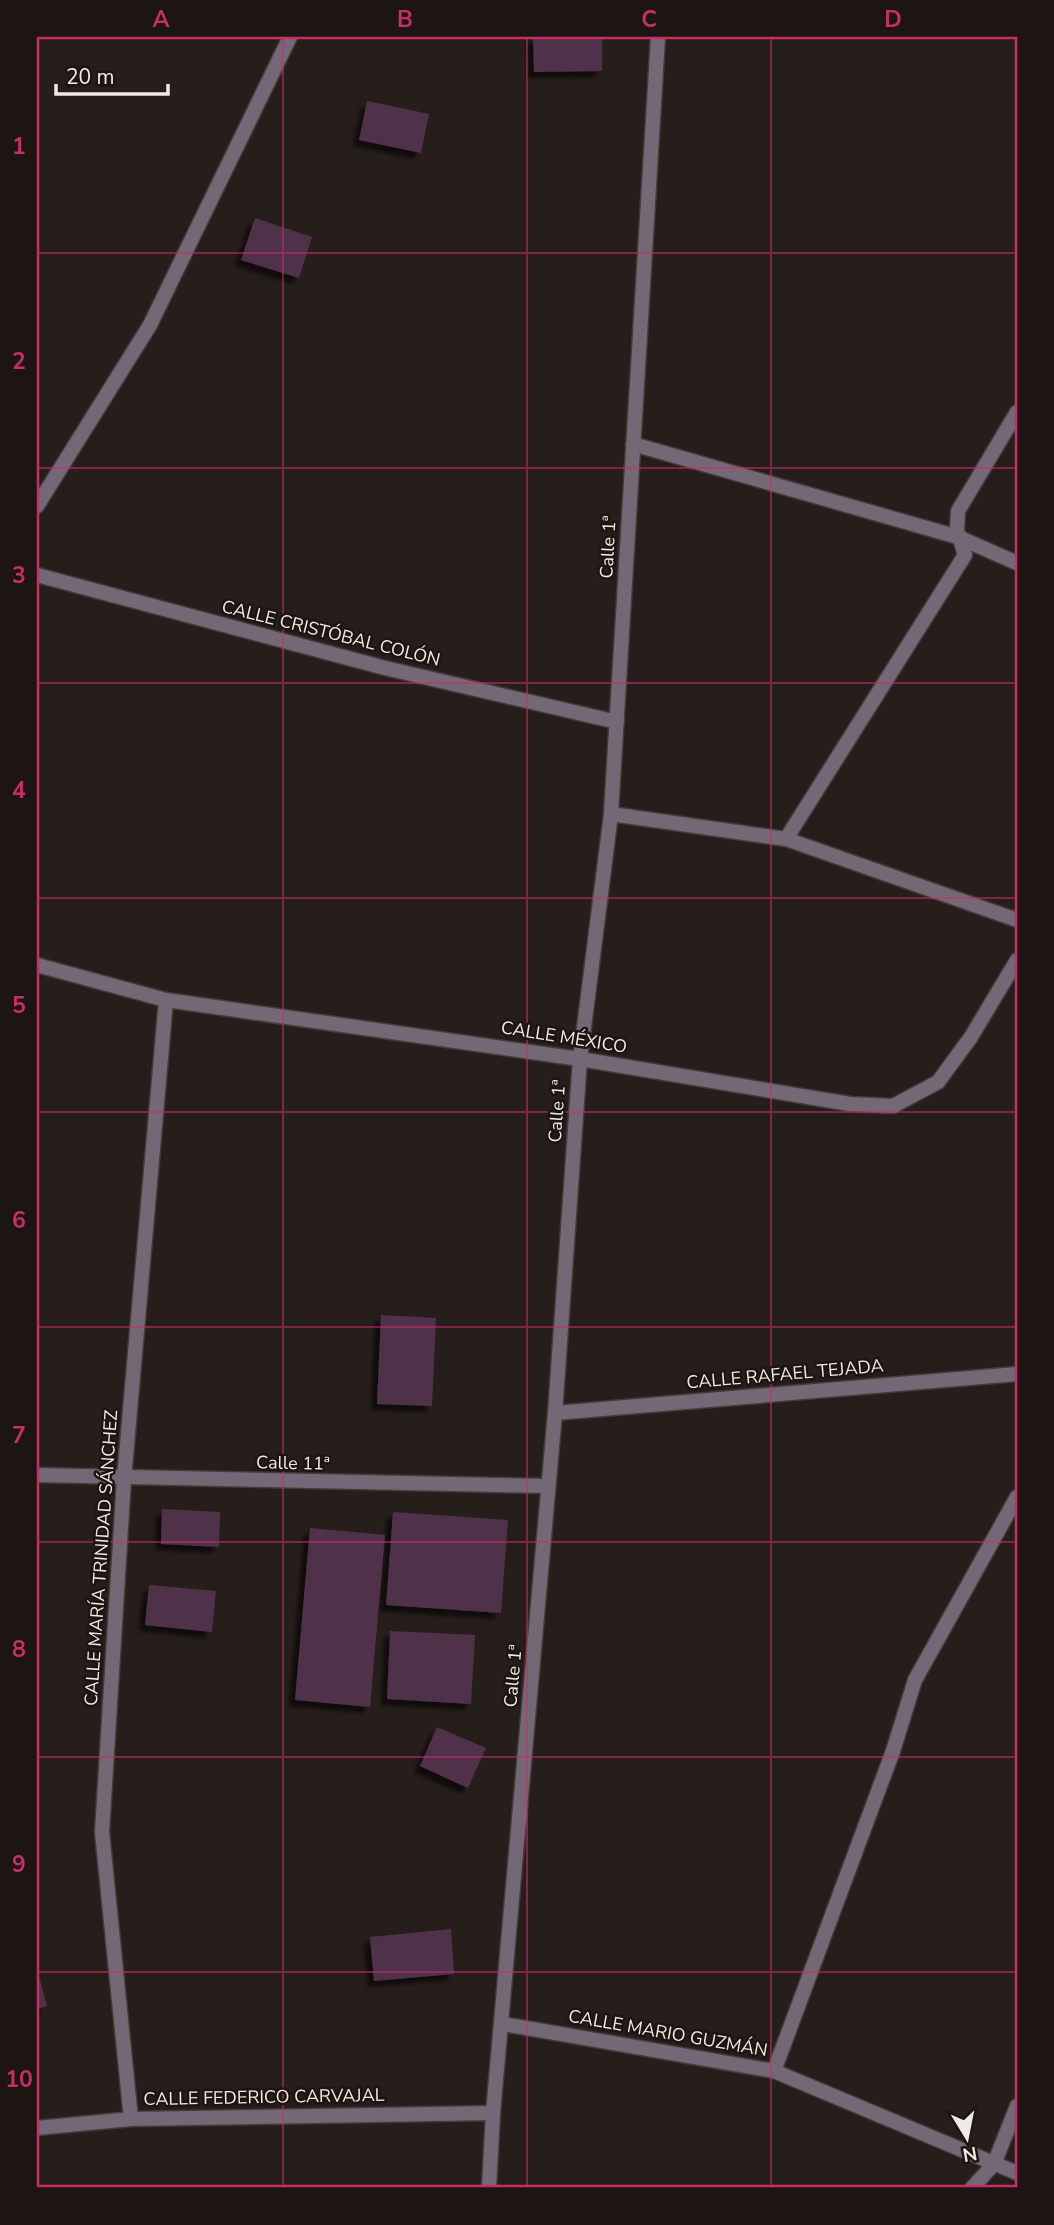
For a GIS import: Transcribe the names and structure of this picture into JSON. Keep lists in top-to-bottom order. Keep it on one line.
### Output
{"streets":{"street":["Calle 1ª","CALLE CRISTÓBAL COLÓN","CALLE MÉXICO","CALLE RAFAEL TEJADA","Calle 11ª","CALLE MARÍA TRINIDAD SÁNCHEZ","CALLE MARIO GUZMÁN","CALLE FEDERICO CARVAJAL"]},"crossings":[["Calle 1ª","CALLE CRISTÓBAL COLÓN"],["Calle 1ª","CALLE MÉXICO"],["Calle 1ª","CALLE RAFAEL TEJADA"],["Calle 1ª","Calle 11ª"],["Calle 1ª","CALLE MARIO GUZMÁN"],["Calle 1ª","CALLE FEDERICO CARVAJAL"],["CALLE MÉXICO","CALLE MARÍA TRINIDAD SÁNCHEZ"],["Calle 11ª","CALLE MARÍA TRINIDAD SÁNCHEZ"],["CALLE MARÍA TRINIDAD SÁNCHEZ","CALLE FEDERICO CARVAJAL"]],"scale_bar":"20 m","north":"bottom","grid":{"columns":["A","B","C","D"],"rows":["1","2","3","4","5","6","7","8","9","10"]}}
